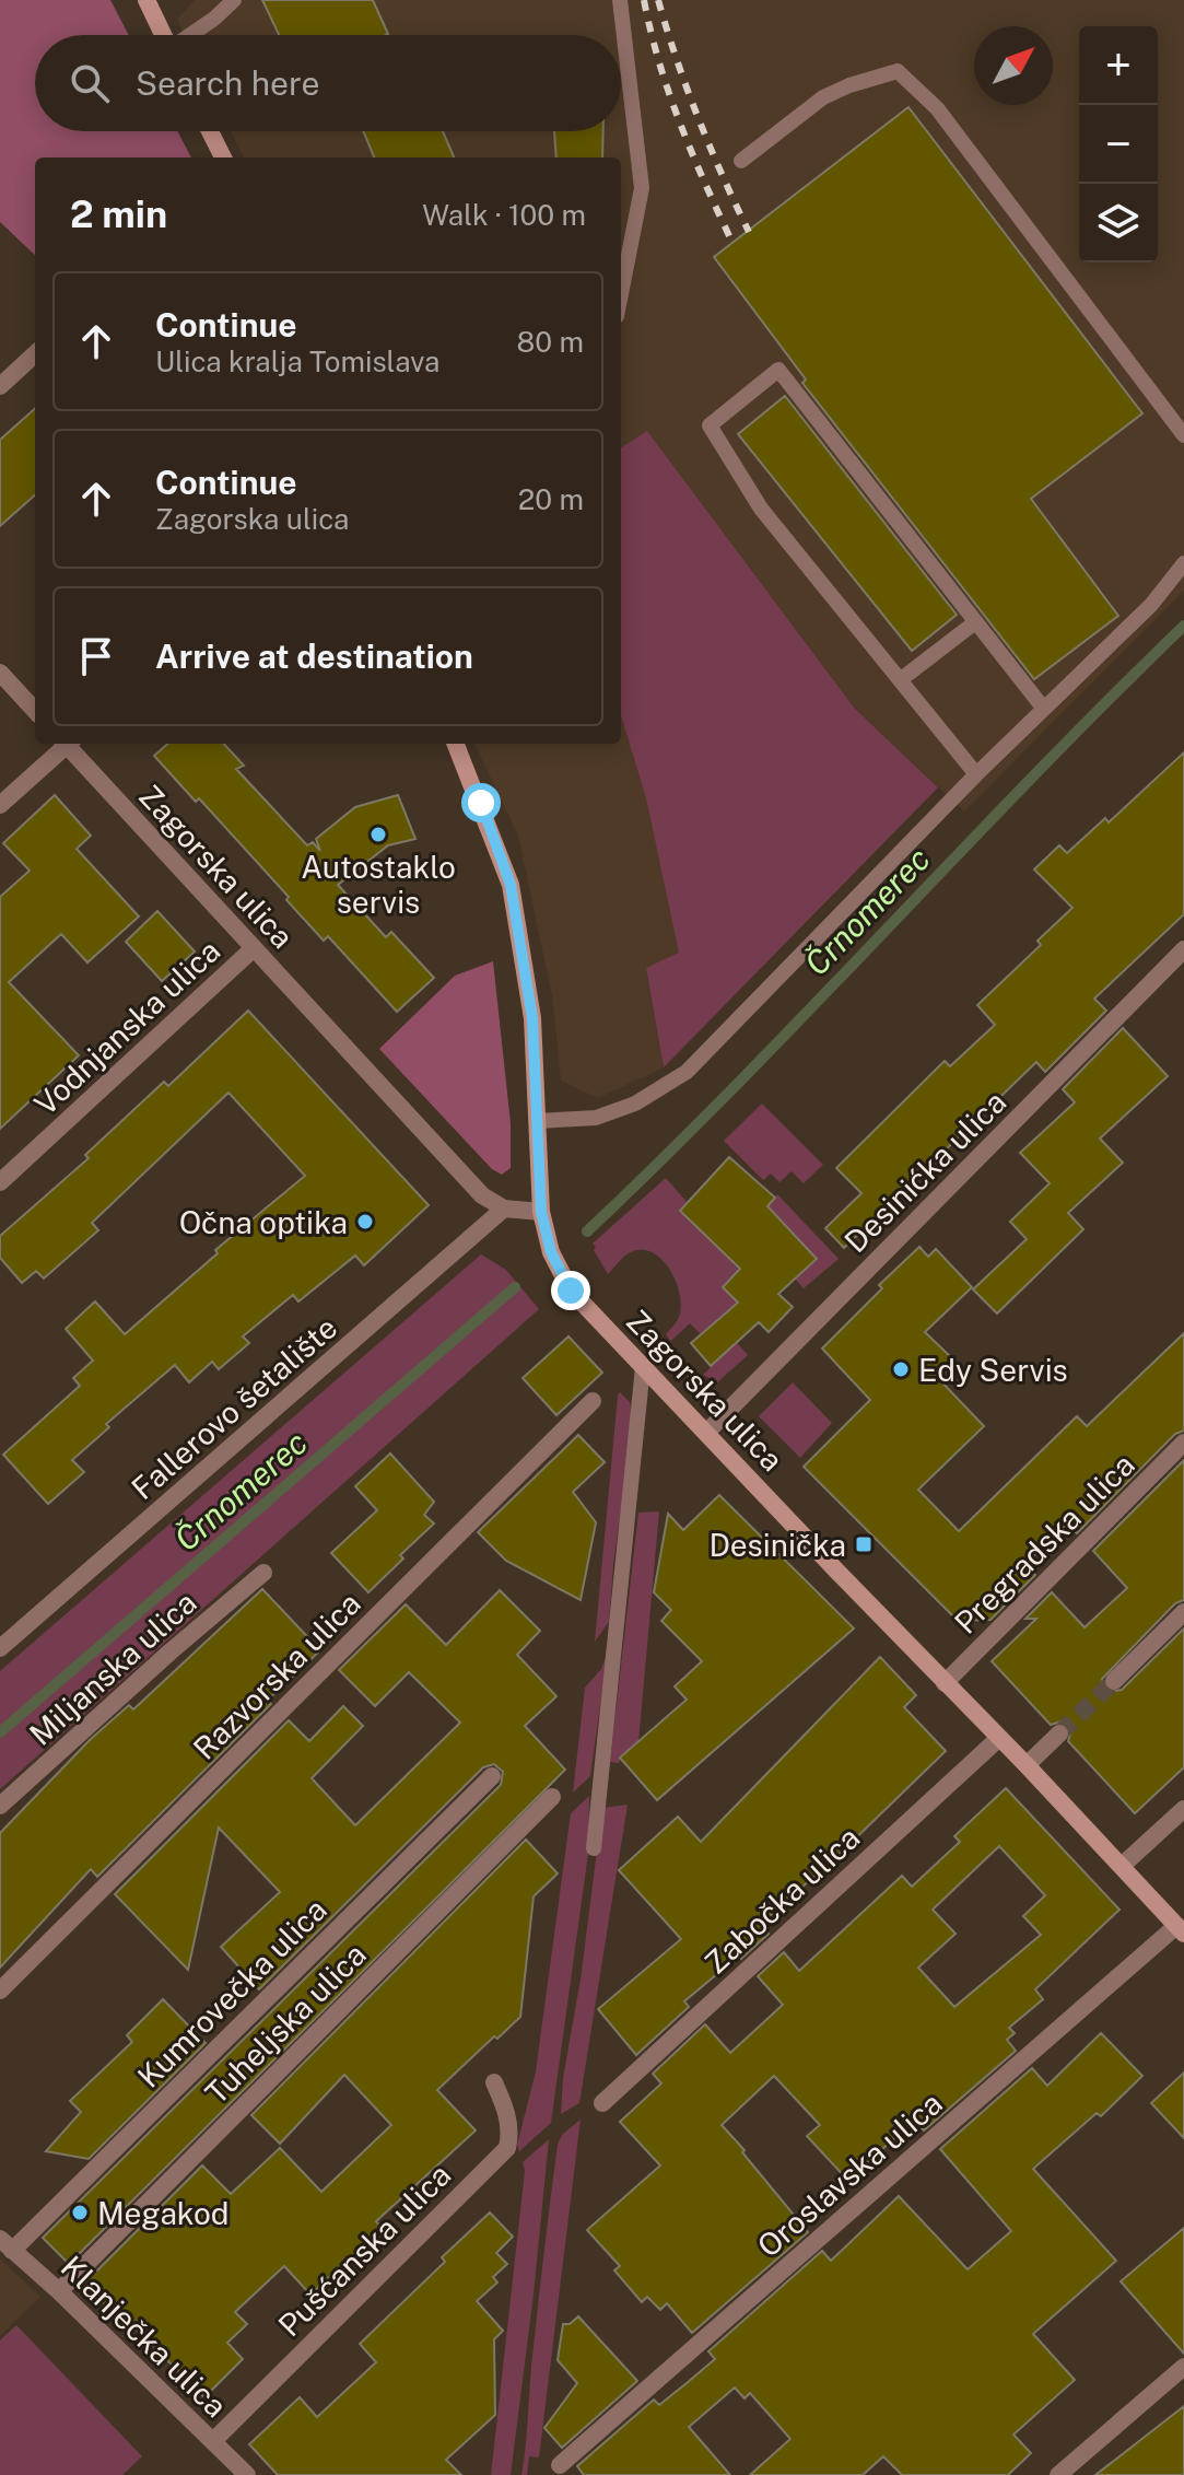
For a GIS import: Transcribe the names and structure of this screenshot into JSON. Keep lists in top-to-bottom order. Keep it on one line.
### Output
{"streets":{"street":["Zagorska ulica","Vodnjanska ulica","Desinićka ulica","Fallerovo šetalište","Pregradska ulica","Miljanska ulica","Razvorska ulica","Zabočka ulica","Kumrovečka ulica","Tuheljska ulica","Oroslavska ulica","Pušćanska ulica","Klanječka ulica"]},"crossings":[["Zagorska ulica","Vodnjanska ulica"],["Zagorska ulica","Desinićka ulica"],["Zagorska ulica","Fallerovo šetalište"],["Zagorska ulica","Pregradska ulica"],["Zagorska ulica","Zabočka ulica"],["Zagorska ulica","Oroslavska ulica"],["Kumrovečka ulica","Klanječka ulica"],["Tuheljska ulica","Klanječka ulica"],["Pušćanska ulica","Klanječka ulica"]],"water":["Črnomerec"],"places":{"other":["Autostaklo servis","Očna optika","Edy Servis","Megakod"],"transit":["Desinička"]},"north":"top right","page":{"map_buttons":["+","−"],"search":"Search here","heading":["2 min","Walk · 100 m"],"list":[["Continue","Ulica kralja Tomislava","80 m"],["Continue","Zagorska ulica","20 m"],"Arrive at destination"]}}
